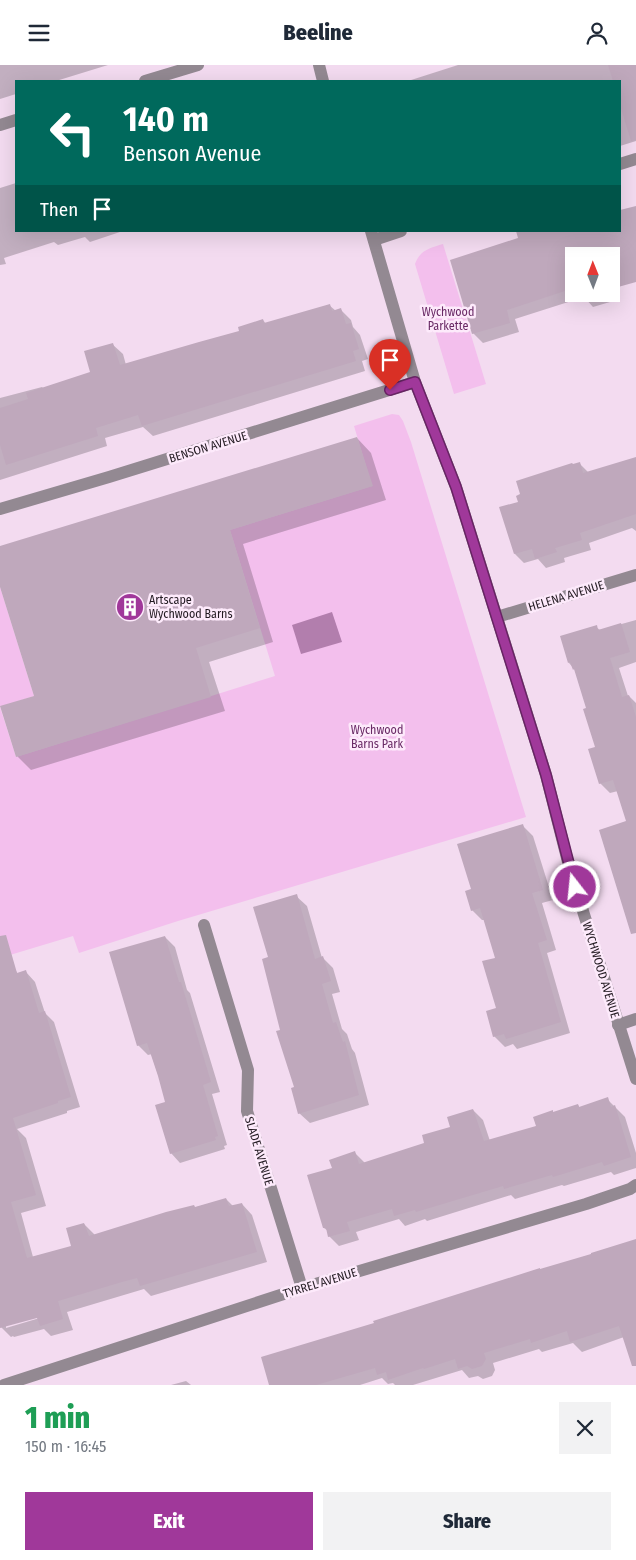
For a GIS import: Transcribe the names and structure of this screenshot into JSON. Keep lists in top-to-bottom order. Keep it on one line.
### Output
{"streets":{"street":["BENSON AVENUE","HELENA AVENUE","WYCHWOOD AVENUE","SLADE AVENUE","TYRREL AVENUE"]},"crossings":[["BENSON AVENUE","WYCHWOOD AVENUE"],["HELENA AVENUE","WYCHWOOD AVENUE"],["SLADE AVENUE","TYRREL AVENUE"]],"parks":["Wychwood Parkette","Wychwood Barns Park"],"places":{"building":["Artscape Wychwood Barns"]},"north":"top","page":{"header":"Beeline","turn":["140 m","Benson Avenue"],"then":"Then","heading":["1 min","150 m · 16:45"],"buttons":["Exit","Share"]}}
